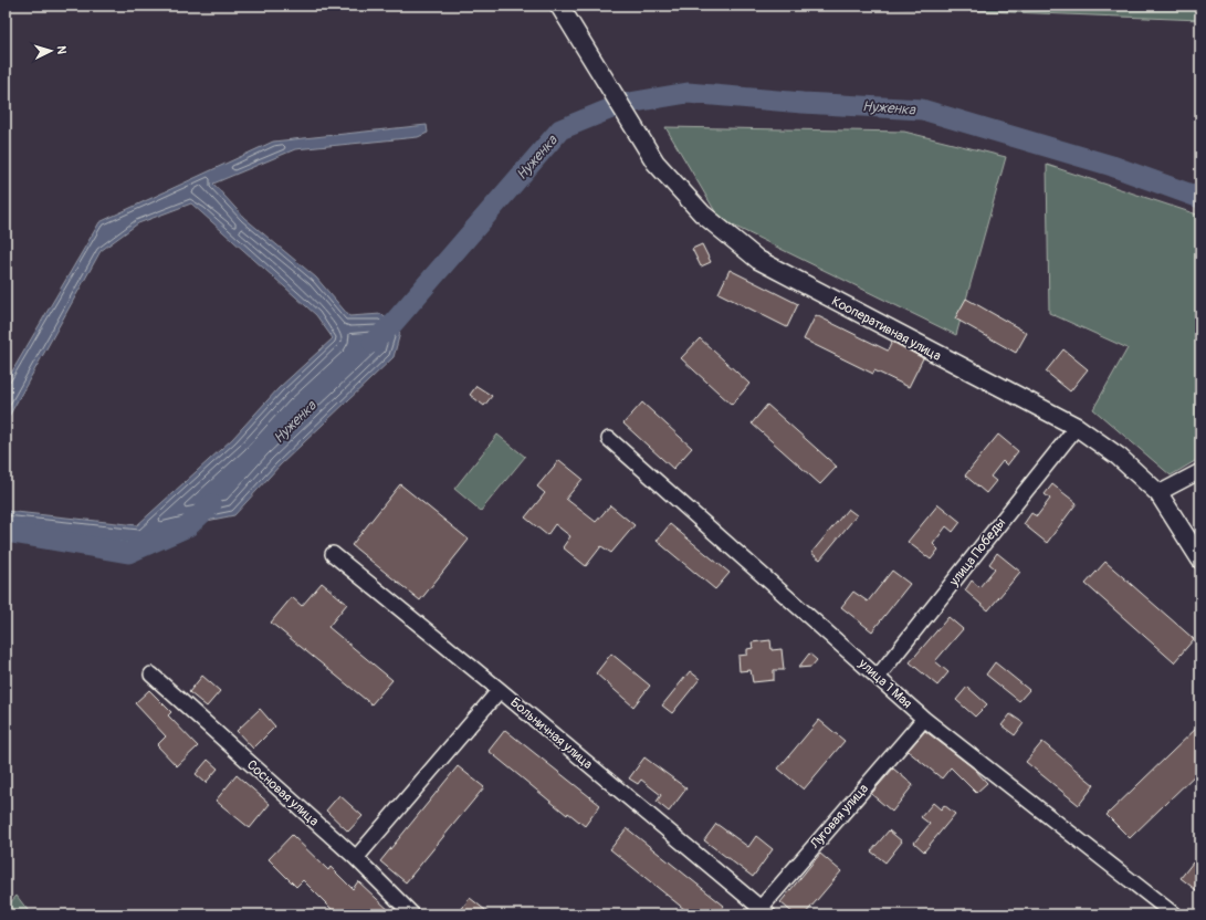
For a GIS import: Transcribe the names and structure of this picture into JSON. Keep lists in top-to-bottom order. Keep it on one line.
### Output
{"streets":{"street":["Кооперативная улица","улица Победы","улица 1 Мая","Больничная улица","Сосновая улица","Луговая улица"]},"crossings":[["Кооперативная улица","улица Победы"],["улица Победы","улица 1 Мая"],["улица 1 Мая","Луговая улица"],["Больничная улица","Луговая улица"]],"water":["Нуженка"],"north":"right"}
